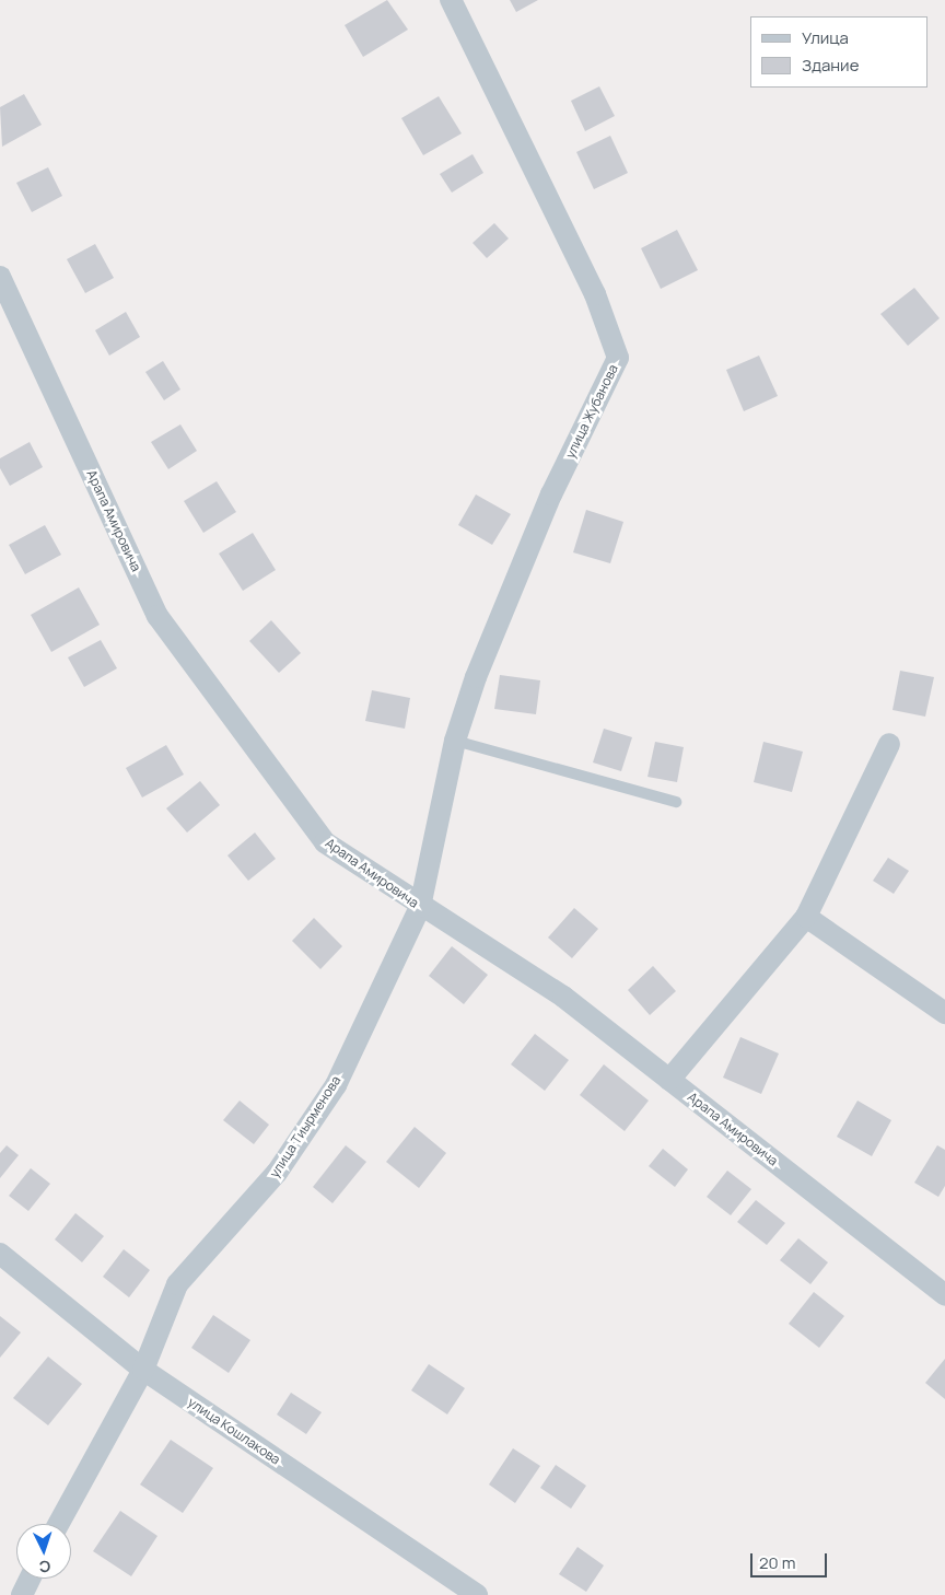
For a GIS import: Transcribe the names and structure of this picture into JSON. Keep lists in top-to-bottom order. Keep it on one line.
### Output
{"streets":{"street":["улица Жубанова","Арапа Амировича","улица Тиырменова","улица Кошлакова"]},"crossings":[["улица Жубанова","улица Тиырменова"],["Арапа Амировича","улица Тиырменова"],["улица Тиырменова","улица Кошлакова"]],"legend":["Улица","Здание"],"scale_bar":"20 m","north":"bottom"}
